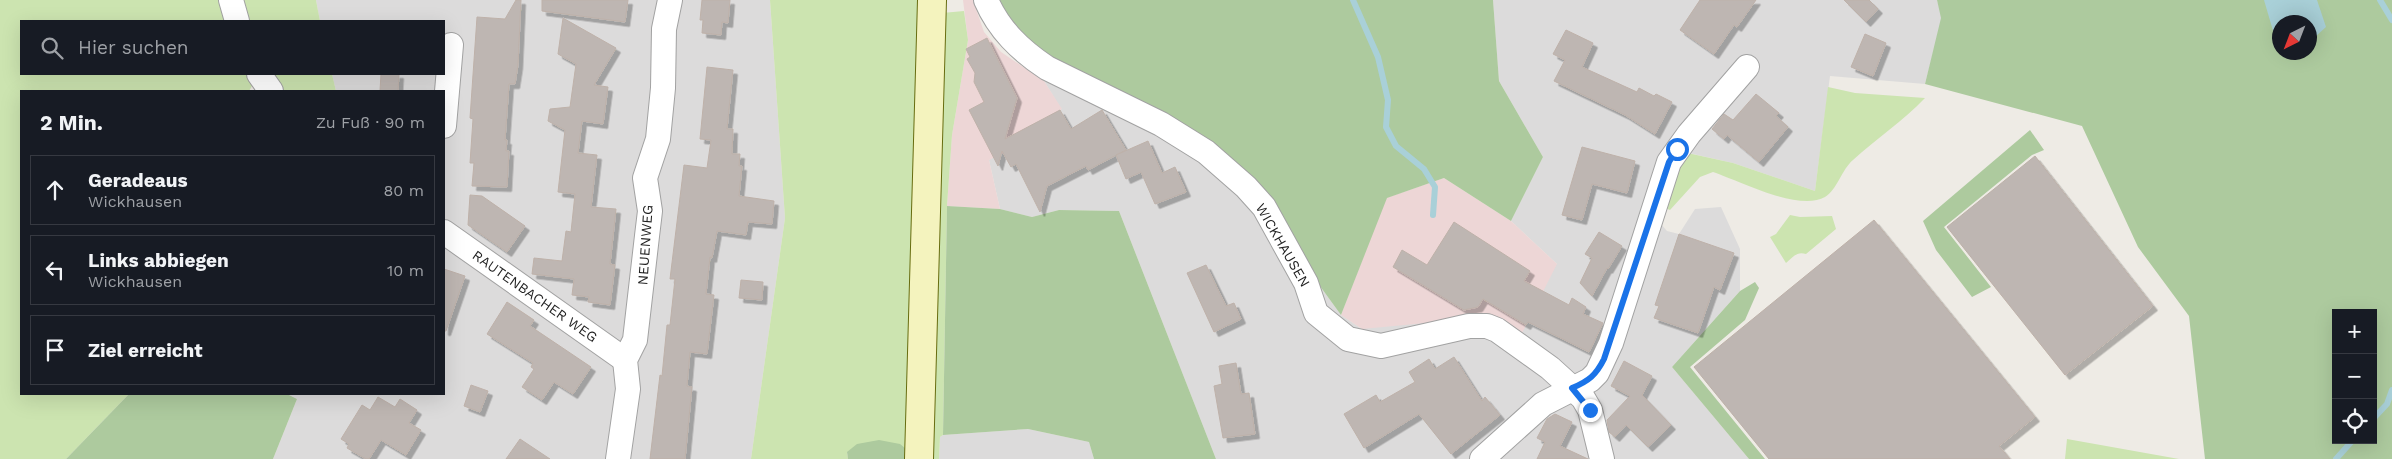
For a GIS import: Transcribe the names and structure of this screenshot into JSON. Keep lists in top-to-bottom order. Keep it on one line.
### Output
{"streets":{"street":["NEUENWEG","WICKHAUSEN","RAUTENBACHER WEG"]},"crossings":[["NEUENWEG","RAUTENBACHER WEG"]],"north":"bottom left","page":{"search":"Hier suchen","heading":["2 Min.","Zu Fuß · 90 m"],"list":[["Geradeaus","Wickhausen","80 m"],["Links abbiegen","Wickhausen","10 m"],"Ziel erreicht"],"map_buttons":["+","−"]}}
